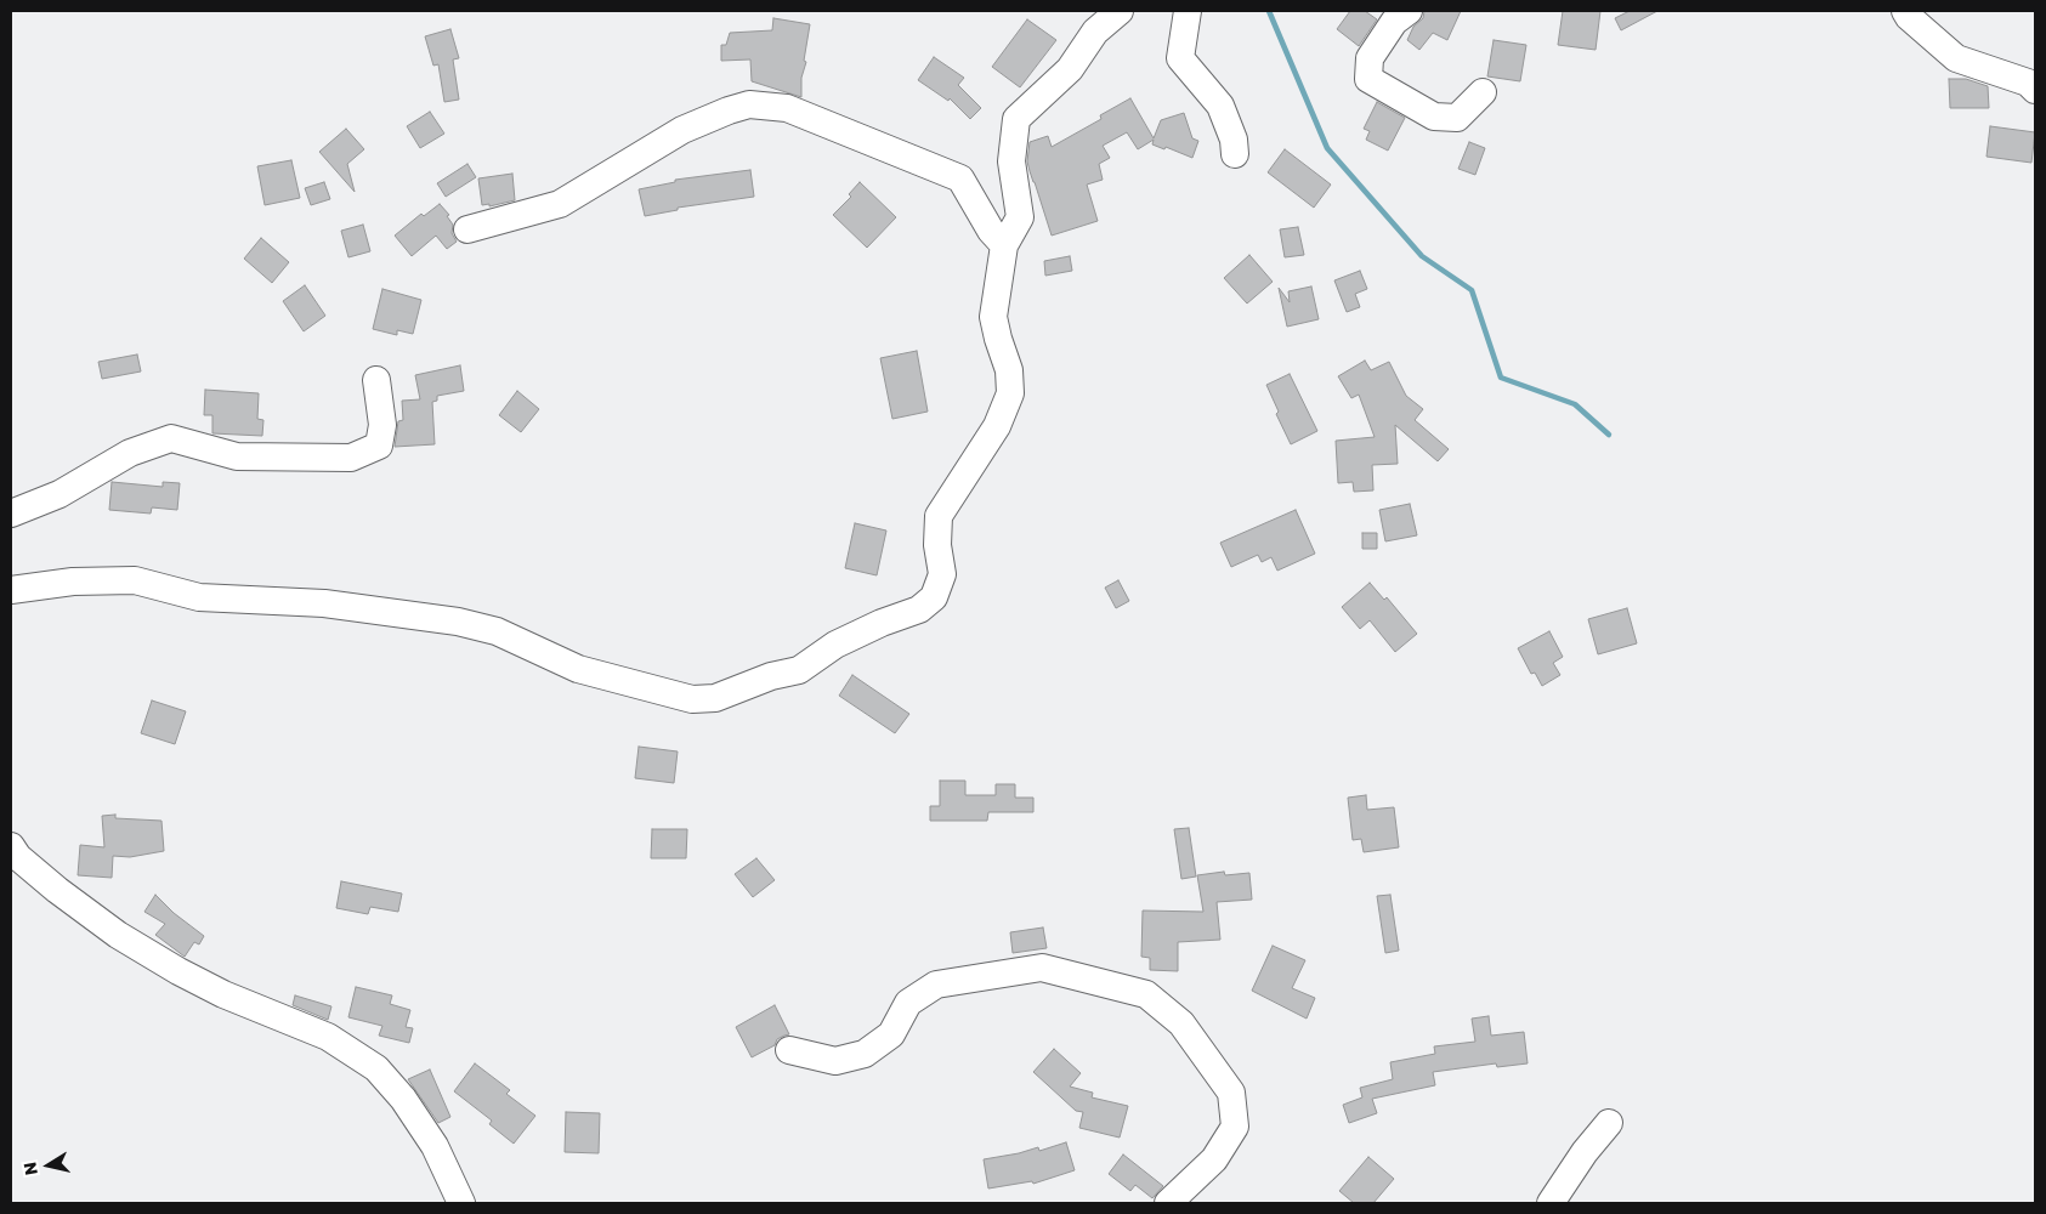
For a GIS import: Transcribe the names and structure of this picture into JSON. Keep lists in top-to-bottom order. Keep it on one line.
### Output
{"north":"left"}
